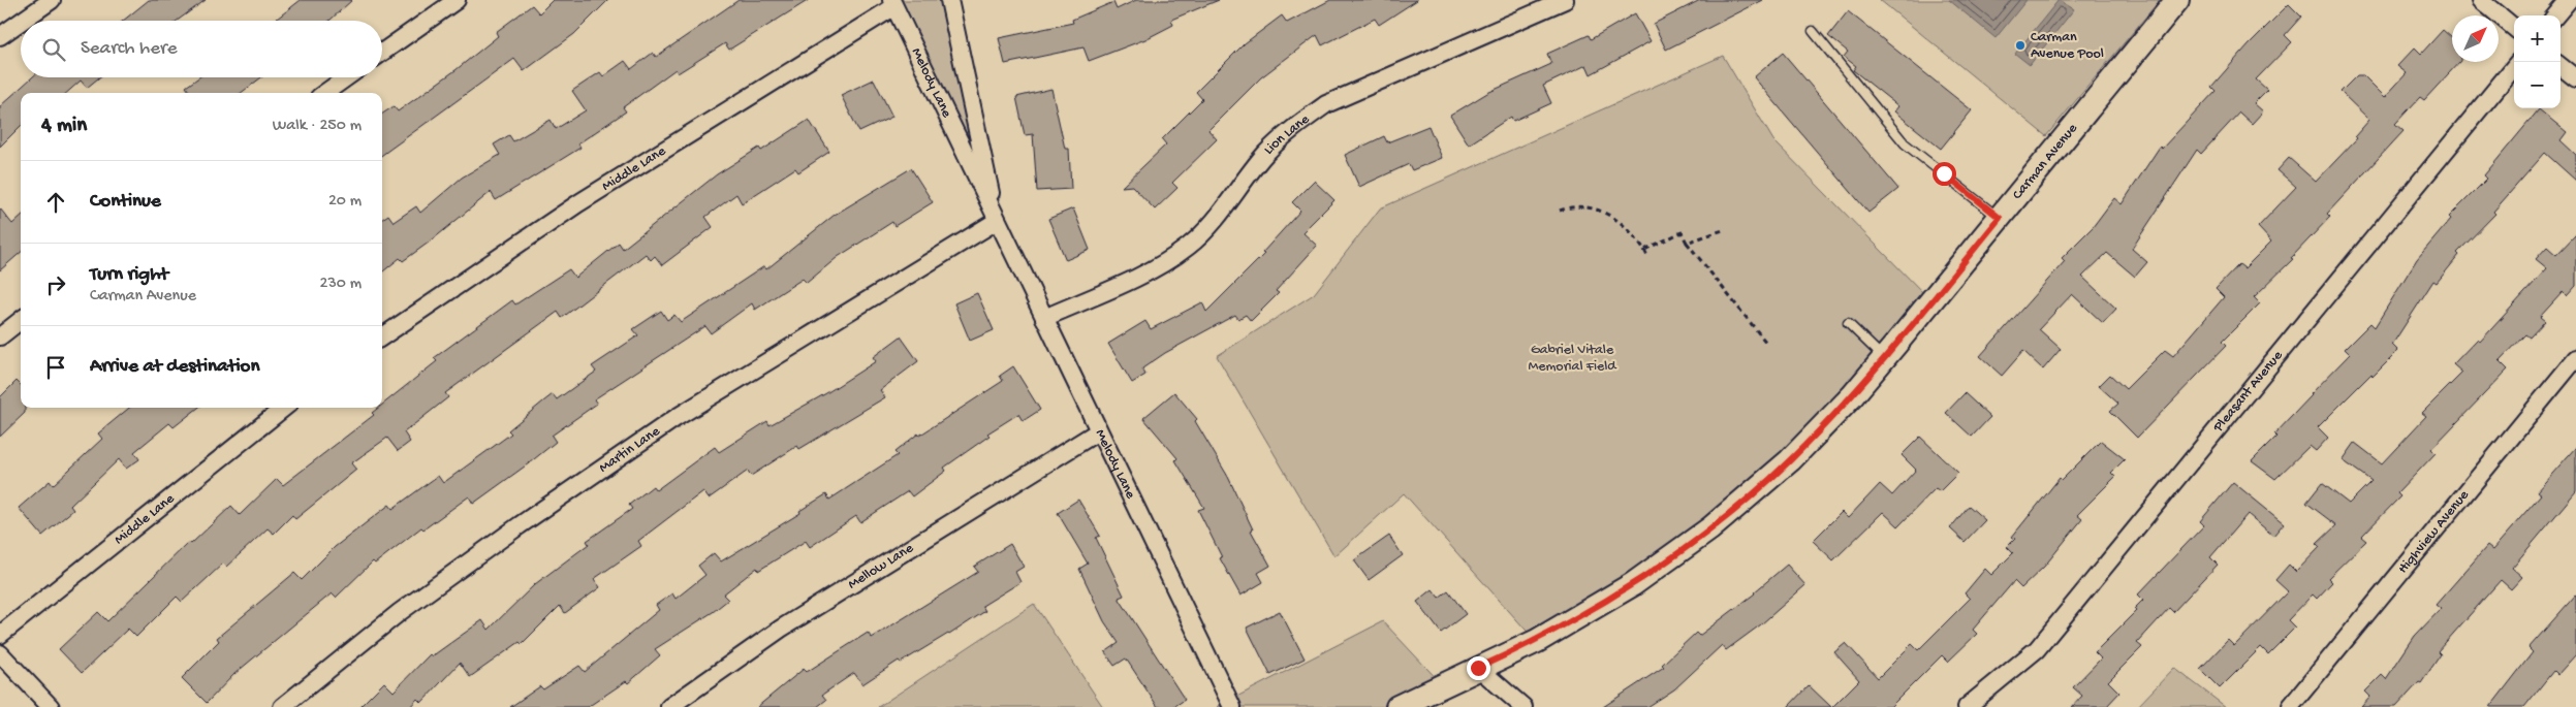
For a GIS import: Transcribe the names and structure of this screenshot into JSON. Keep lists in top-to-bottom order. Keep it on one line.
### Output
{"streets":{"main road":["Carman Avenue"],"street":["Melody Lane","Lion Lane","Middle Lane","Pleasant Avenue","Martin Lane","Highview Avenue","Mellow Lane"]},"crossings":[["Melody Lane","Lion Lane"],["Melody Lane","Middle Lane"],["Melody Lane","Martin Lane"],["Melody Lane","Mellow Lane"]],"parks":["Gabriel Vitale Memorial Field"],"places":["Carman Avenue Pool"],"north":"top right","page":{"map_buttons":["+","−"],"search":"Search here","heading":["4 min","Walk · 250 m"],"list":[["Continue","20 m"],["Turn right","Carman Avenue","230 m"],"Arrive at destination"]}}
